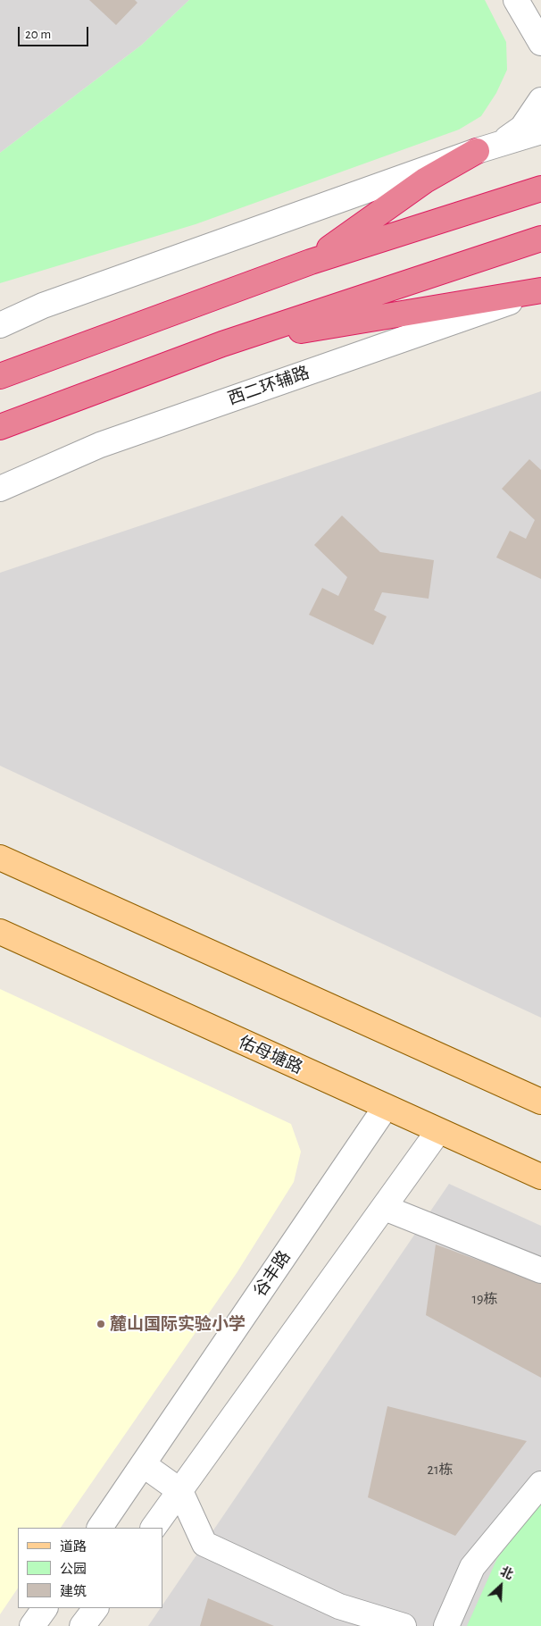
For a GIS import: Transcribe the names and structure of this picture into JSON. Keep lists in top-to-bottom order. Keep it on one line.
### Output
{"streets":{"main road":["佑母塘路"],"street":["西二环辅路","谷丰路"]},"crossings":[["佑母塘路","谷丰路"]],"places":["麓山国际实验小学"],"house_numbers":["19栋","21栋"],"legend":["道路","公园","建筑"],"scale_bar":"20 m","north":"top right"}
